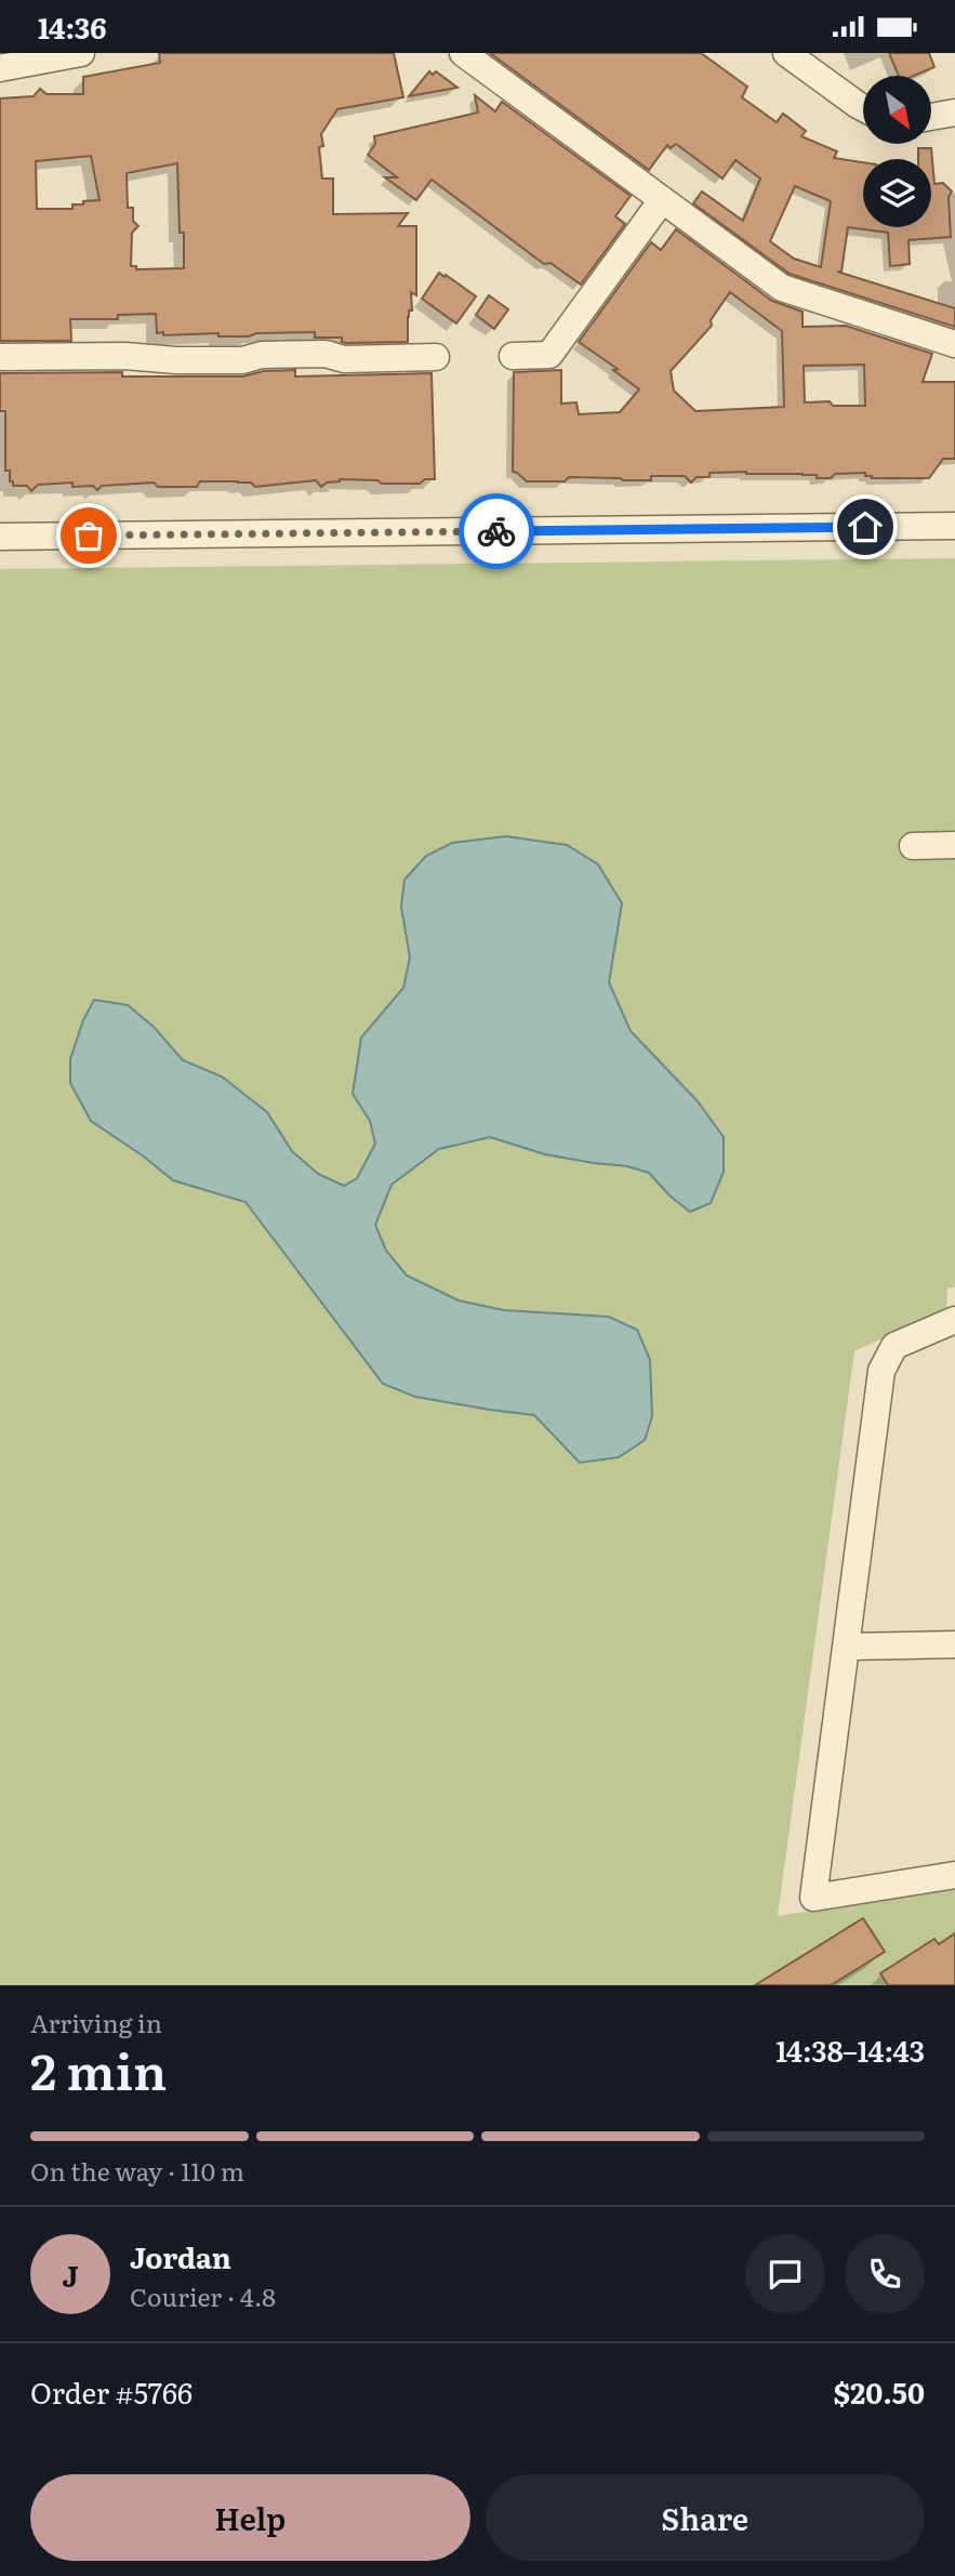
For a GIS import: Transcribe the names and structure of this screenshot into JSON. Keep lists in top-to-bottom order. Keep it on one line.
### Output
{"north":"bottom right","page":{"status":"14:36","heading":["2 min","Arriving in","14:38–14:43"],"panel":["Jordan","Courier · 4.8","Order #5766","$20.50"],"bar":"On the way · 110 m","round":"J","buttons":["Help","Share"]}}
